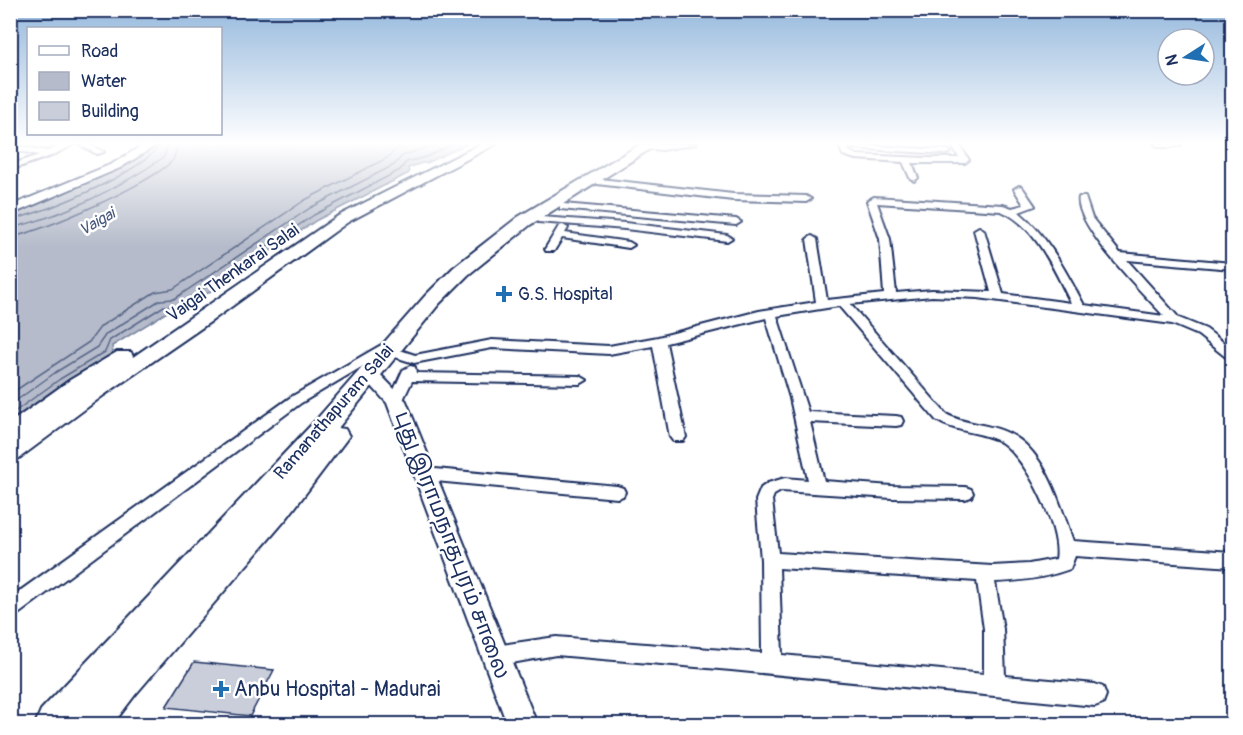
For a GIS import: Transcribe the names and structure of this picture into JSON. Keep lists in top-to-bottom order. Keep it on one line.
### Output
{"streets":{"highway":["Ramanathapuram Salai"],"main road":["Vaigai Thenkarai Salai"],"street":["புது இராமநாதபுரம் சாலை"]},"crossings":[["Ramanathapuram Salai","புது இராமநாதபுரம் சாலை"]],"water":["Vaigai"],"places":{"health":["G.S. Hospital","Anbu Hospital - Madurai"]},"legend":["Road","Water","Building"],"north":"left"}
